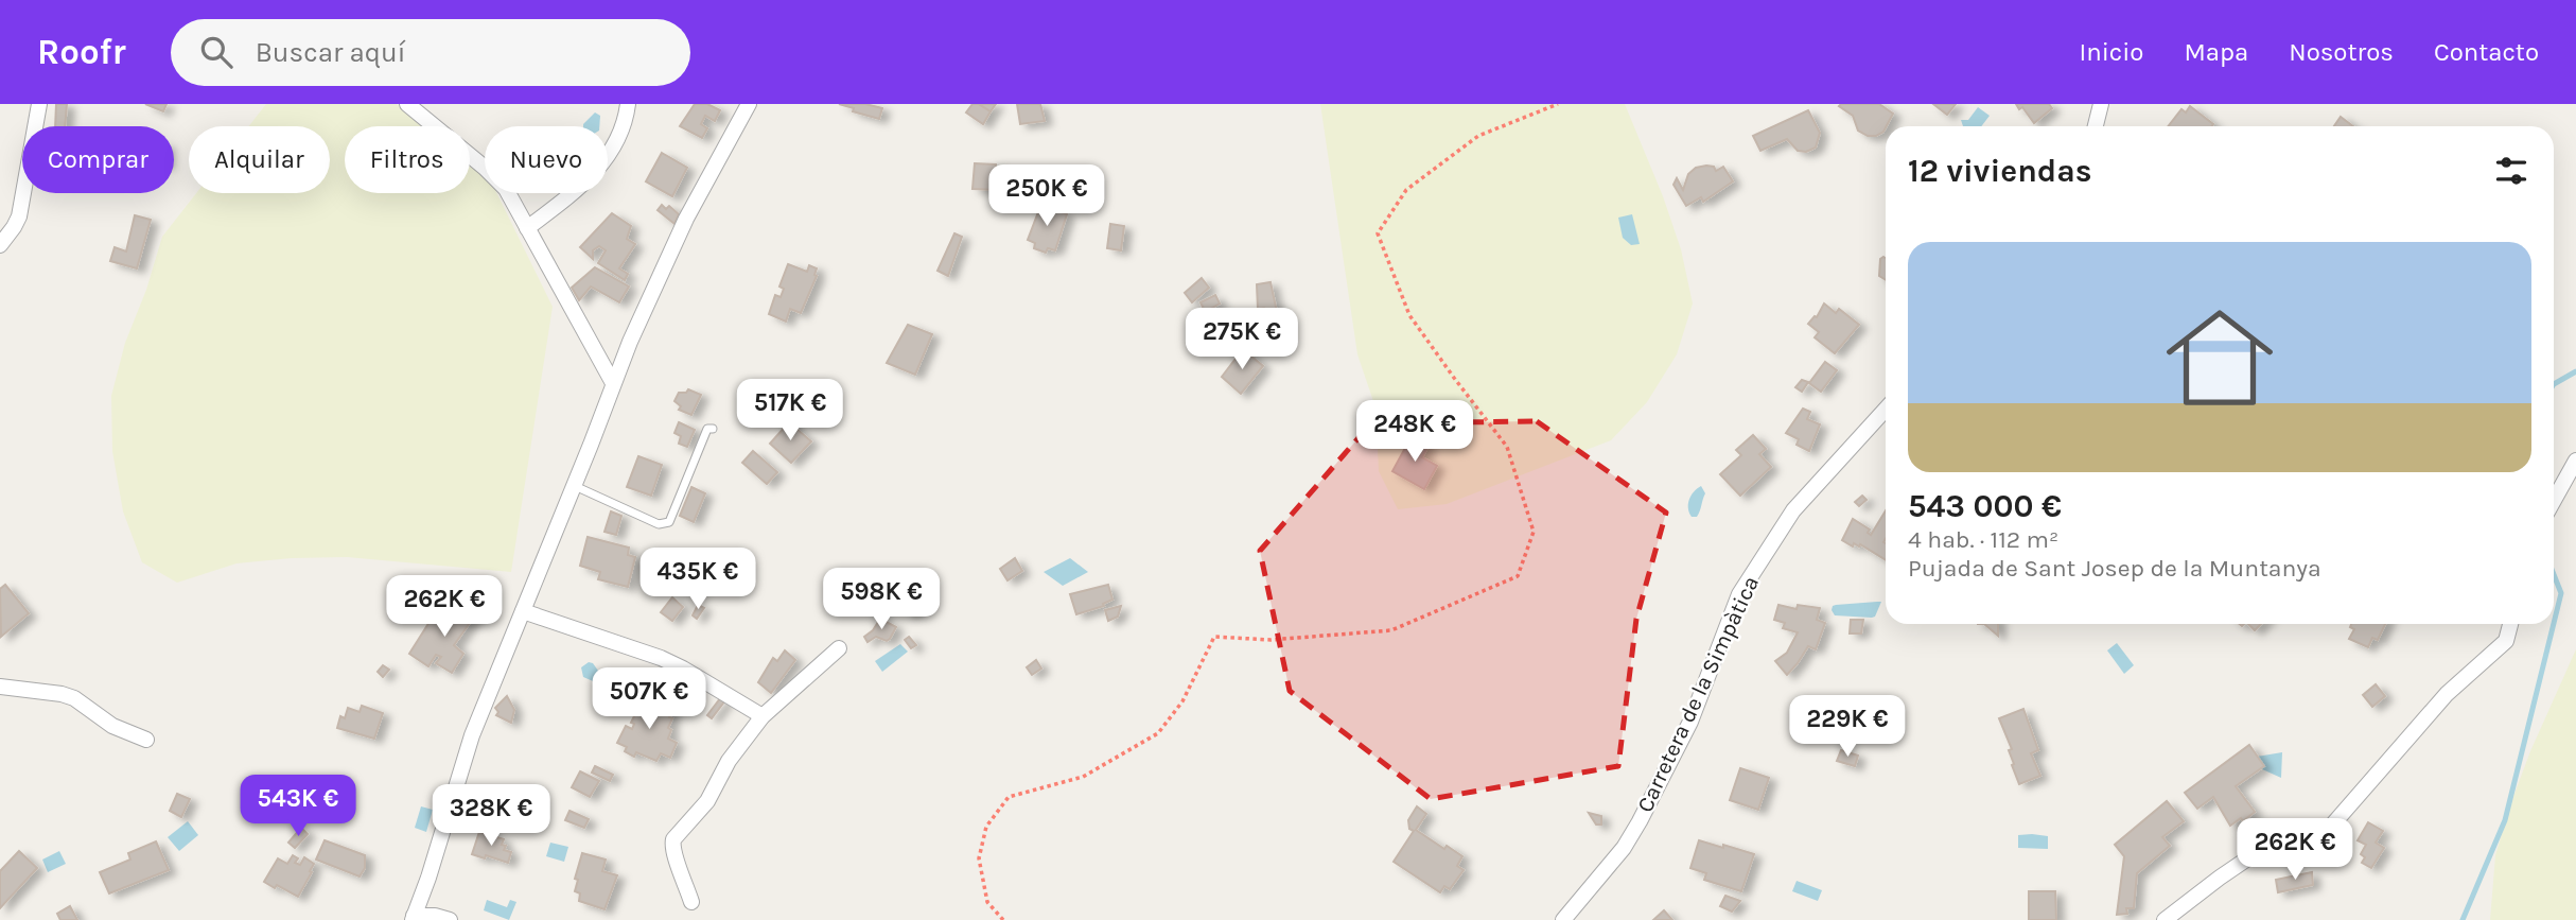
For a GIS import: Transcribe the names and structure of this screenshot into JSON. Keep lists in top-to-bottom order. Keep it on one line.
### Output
{"streets":{"street":["Carretera de la Simpàtica"]},"page":{"header":"Roofr","search":"Buscar aquí","nav":["Inicio","Mapa","Nosotros","Contacto"],"chip":["Comprar","Alquilar","Filtros","Nuevo"],"heading":"12 viviendas","price":["250K €","275K €","517K €","248K €","435K €","598K €","262K €","507K €","229K €","543K €","328K €","262K €"],"list":[{"name":"543 000 €","note":"4 hab. · 112 m² · Pujada de Sant Josep de la Muntanya"}]}}
